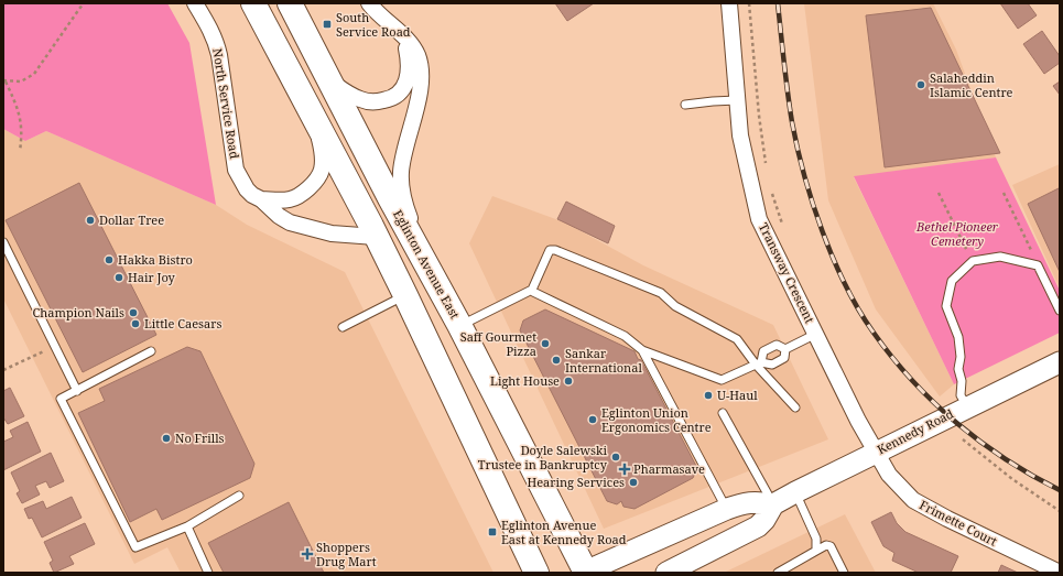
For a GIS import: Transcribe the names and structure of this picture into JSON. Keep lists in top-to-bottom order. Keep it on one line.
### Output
{"streets":{"main road":["Eglinton Avenue East","Kennedy Road"],"street":["North Service Road","Transway Crescent","Frimette Court"]},"crossings":[["Transway Crescent","Kennedy Road"],["Transway Crescent","Frimette Court"],["Kennedy Road","Frimette Court"]],"parks":["Bethel Pioneer Cemetery"],"places":{"transit":["South Service Road","Eglinton Avenue East at Kennedy Road"],"other":["Salaheddin Islamic Centre","Dollar Tree","Hakka Bistro","Hair Joy","Champion Nails","Little Caesars","Saff Gourmet Pizza","Sankar International","Light House","U-Haul","Eglinton Union Ergonomics Centre","No Frills","Doyle Salewski Trustee in Bankruptcy","Hearing Services"],"health":["Pharmasave","Shoppers Drug Mart"]}}
